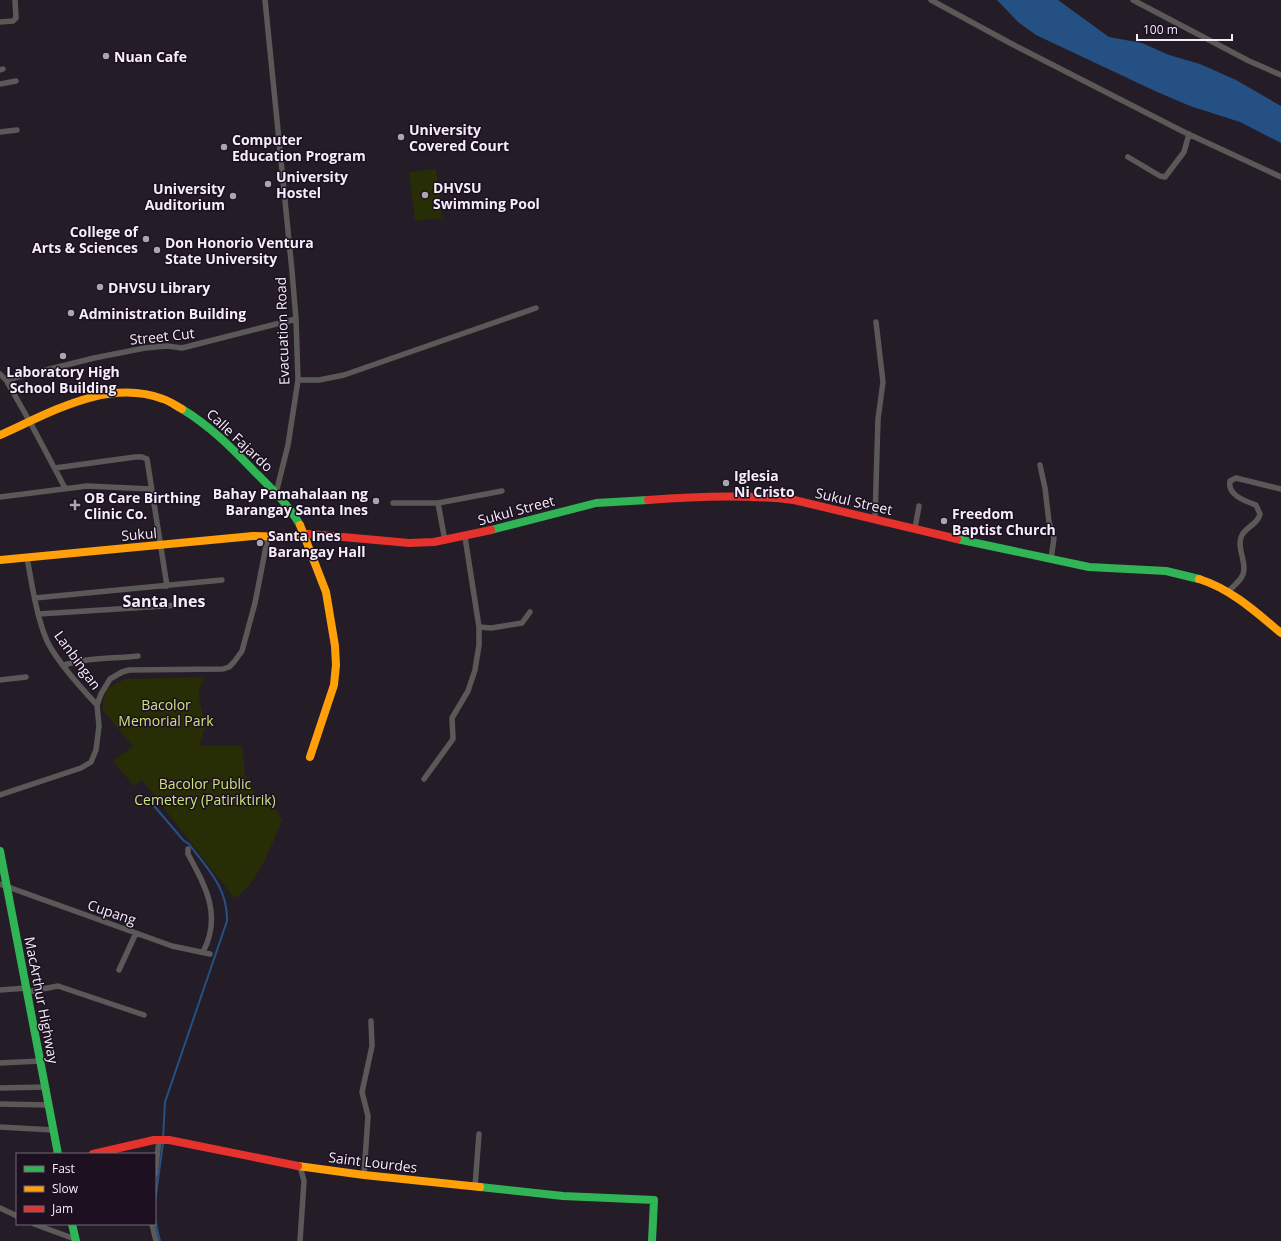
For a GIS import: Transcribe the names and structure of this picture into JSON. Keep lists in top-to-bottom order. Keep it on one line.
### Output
{"streets":{"street":["Evacuation Road","Street Cut","Calle Fajardo","Sukul Street","Sukul","Lanbingan","Cupang","MacArthur Highway","Saint Lourdes"]},"crossings":[["Evacuation Road","Street Cut"],["Evacuation Road","Calle Fajardo"],["Calle Fajardo","Sukul Street"],["Calle Fajardo","Sukul"],["Sukul Street","Sukul"],["Sukul","Lanbingan"],["Cupang","MacArthur Highway"]],"districts":["Santa Ines"],"parks":["Bacolor Memorial Park","Bacolor Public Cemetery (Patiriktirik)"],"places":{"other":["Nuan Cafe","University Covered Court","Computer Education Program","University Hostel","DHVSU Swimming Pool","University Auditorium","College of Arts & Sciences","Don Honorio Ventura State University","DHVSU Library","Administration Building","Laboratory High School Building","Iglesia Ni Cristo","Bahay Pamahalaan ng Barangay Santa Ines","Freedom Baptist Church","Santa Ines Barangay Hall"],"health":["OB Care Birthing Clinic Co."]},"legend":["Fast","Slow","Jam"],"scale_bar":"100 m"}
